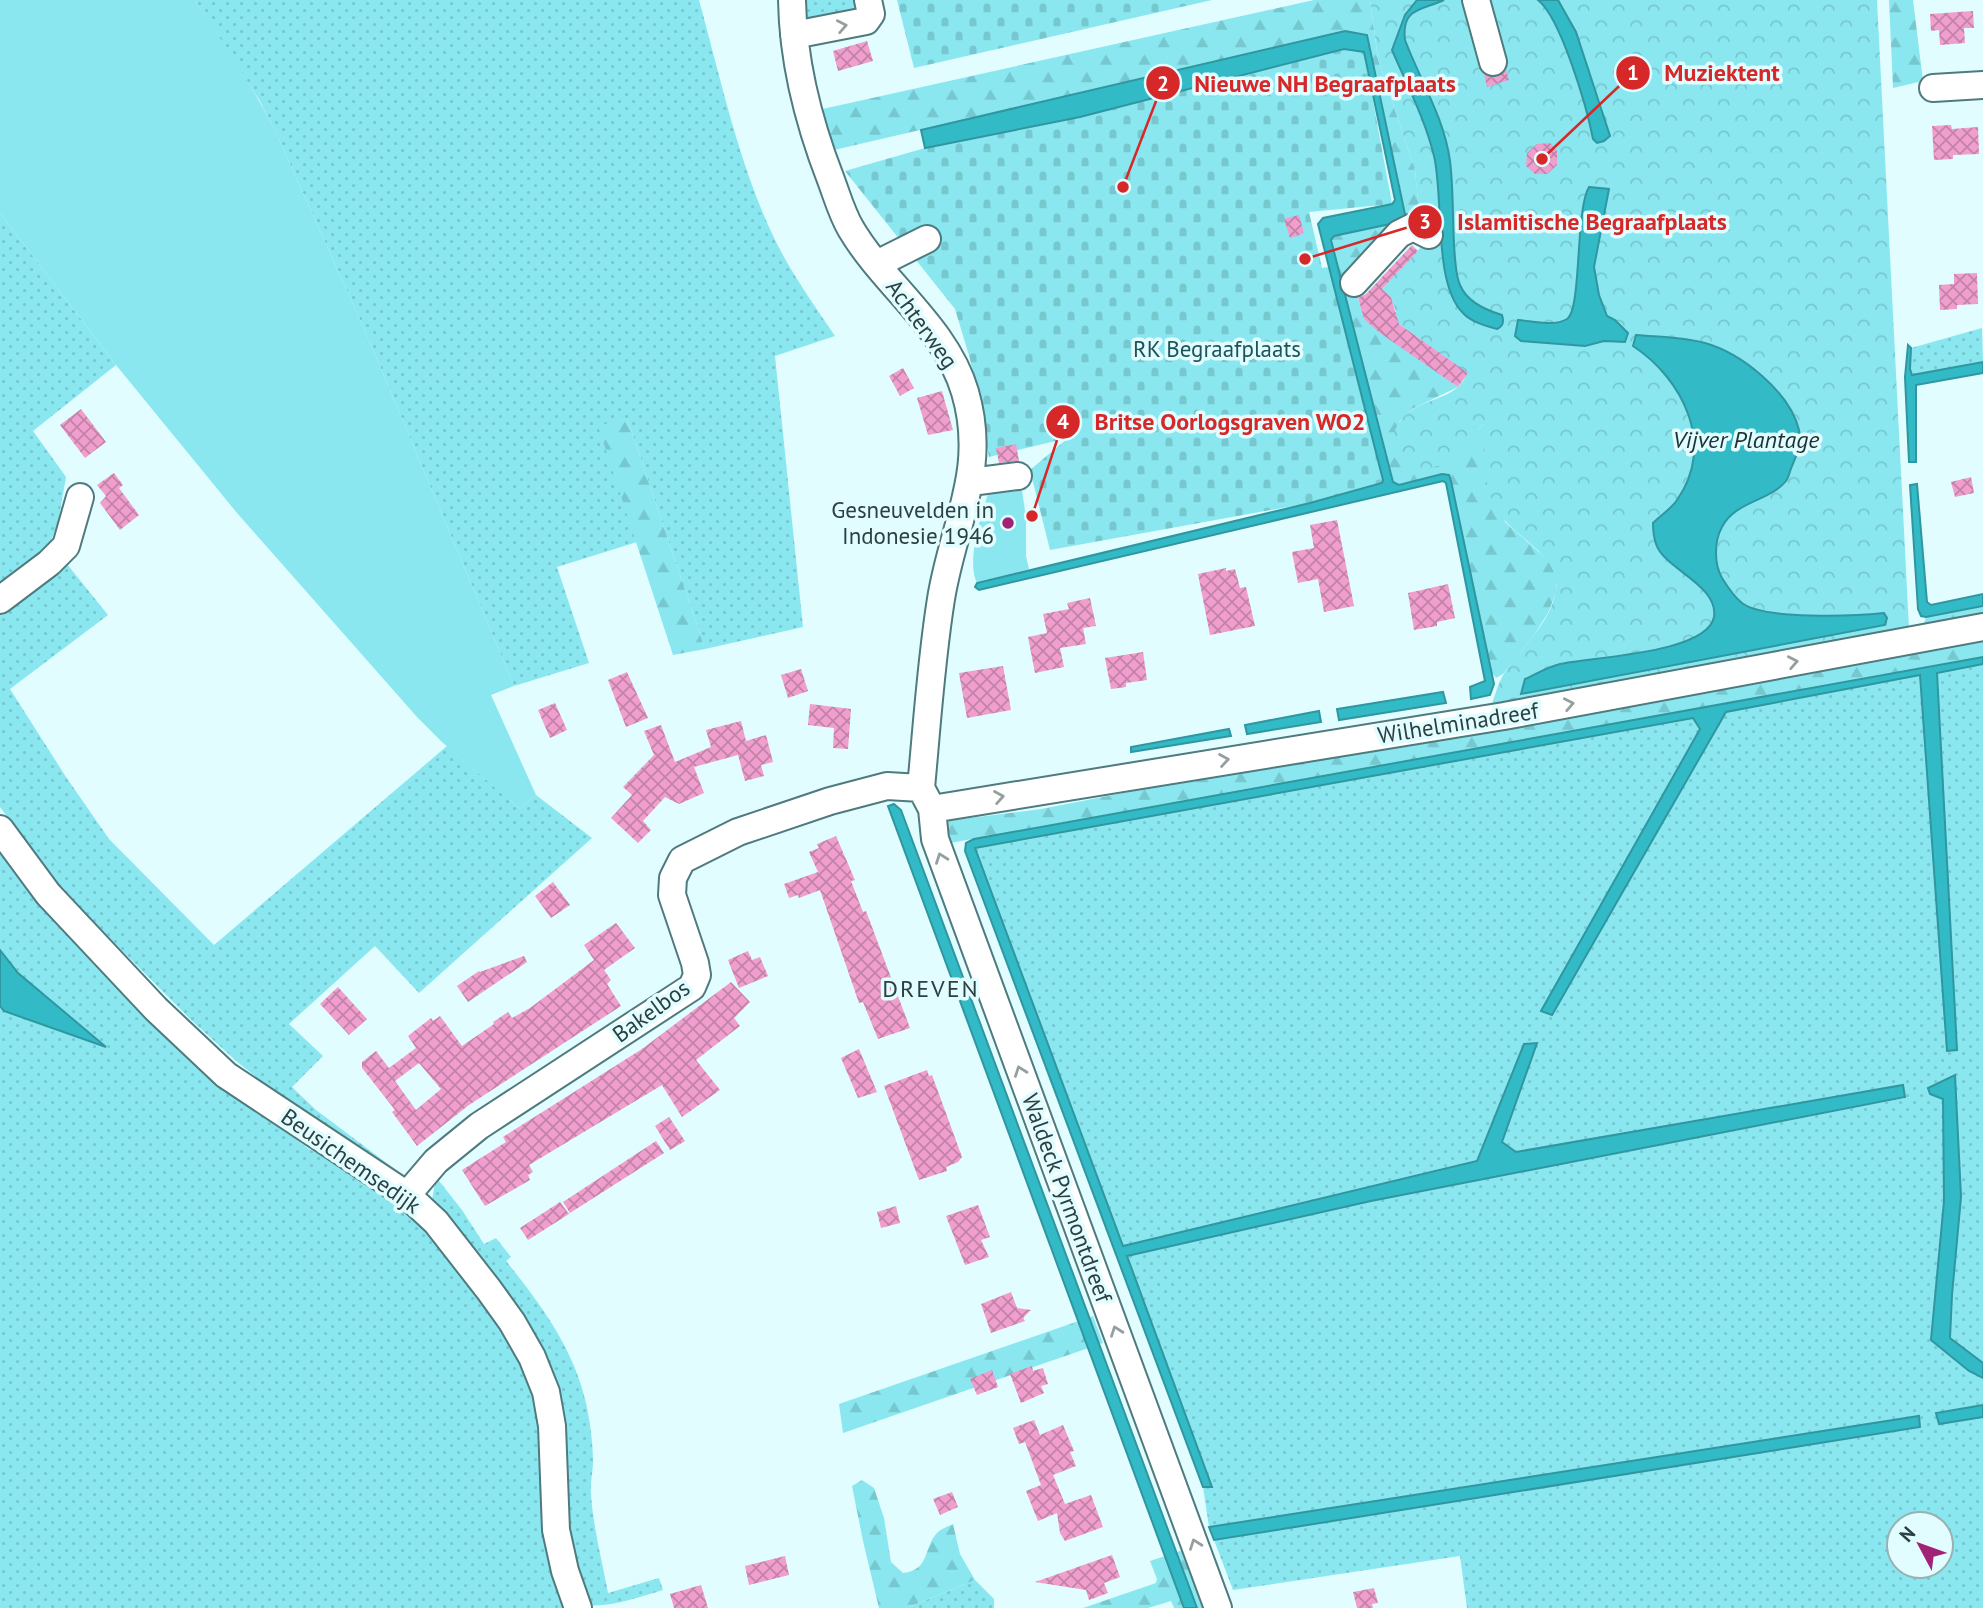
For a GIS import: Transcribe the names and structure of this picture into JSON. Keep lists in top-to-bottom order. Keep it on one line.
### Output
{"streets":{"street":["Achterweg","Wilhelminadreef","Bakelbos","Beusichemsedijk","Waldeck Pyrmontdreef"]},"crossings":[["Achterweg","Wilhelminadreef"],["Achterweg","Bakelbos"],["Achterweg","Waldeck Pyrmontdreef"],["Wilhelminadreef","Bakelbos"],["Wilhelminadreef","Waldeck Pyrmontdreef"],["Bakelbos","Beusichemsedijk"],["Bakelbos","Waldeck Pyrmontdreef"]],"one_way":["Wilhelminadreef","Waldeck Pyrmontdreef"],"districts":["DREVEN"],"water":["Vijver Plantage"],"parks":["RK Begraafplaats"],"places":["Muziektent","Nieuwe NH Begraafplaats","Islamitische Begraafplaats","Britse Oorlogsgraven WO2","Gesneuvelden in Indonesie 1946"],"north":"top left"}
